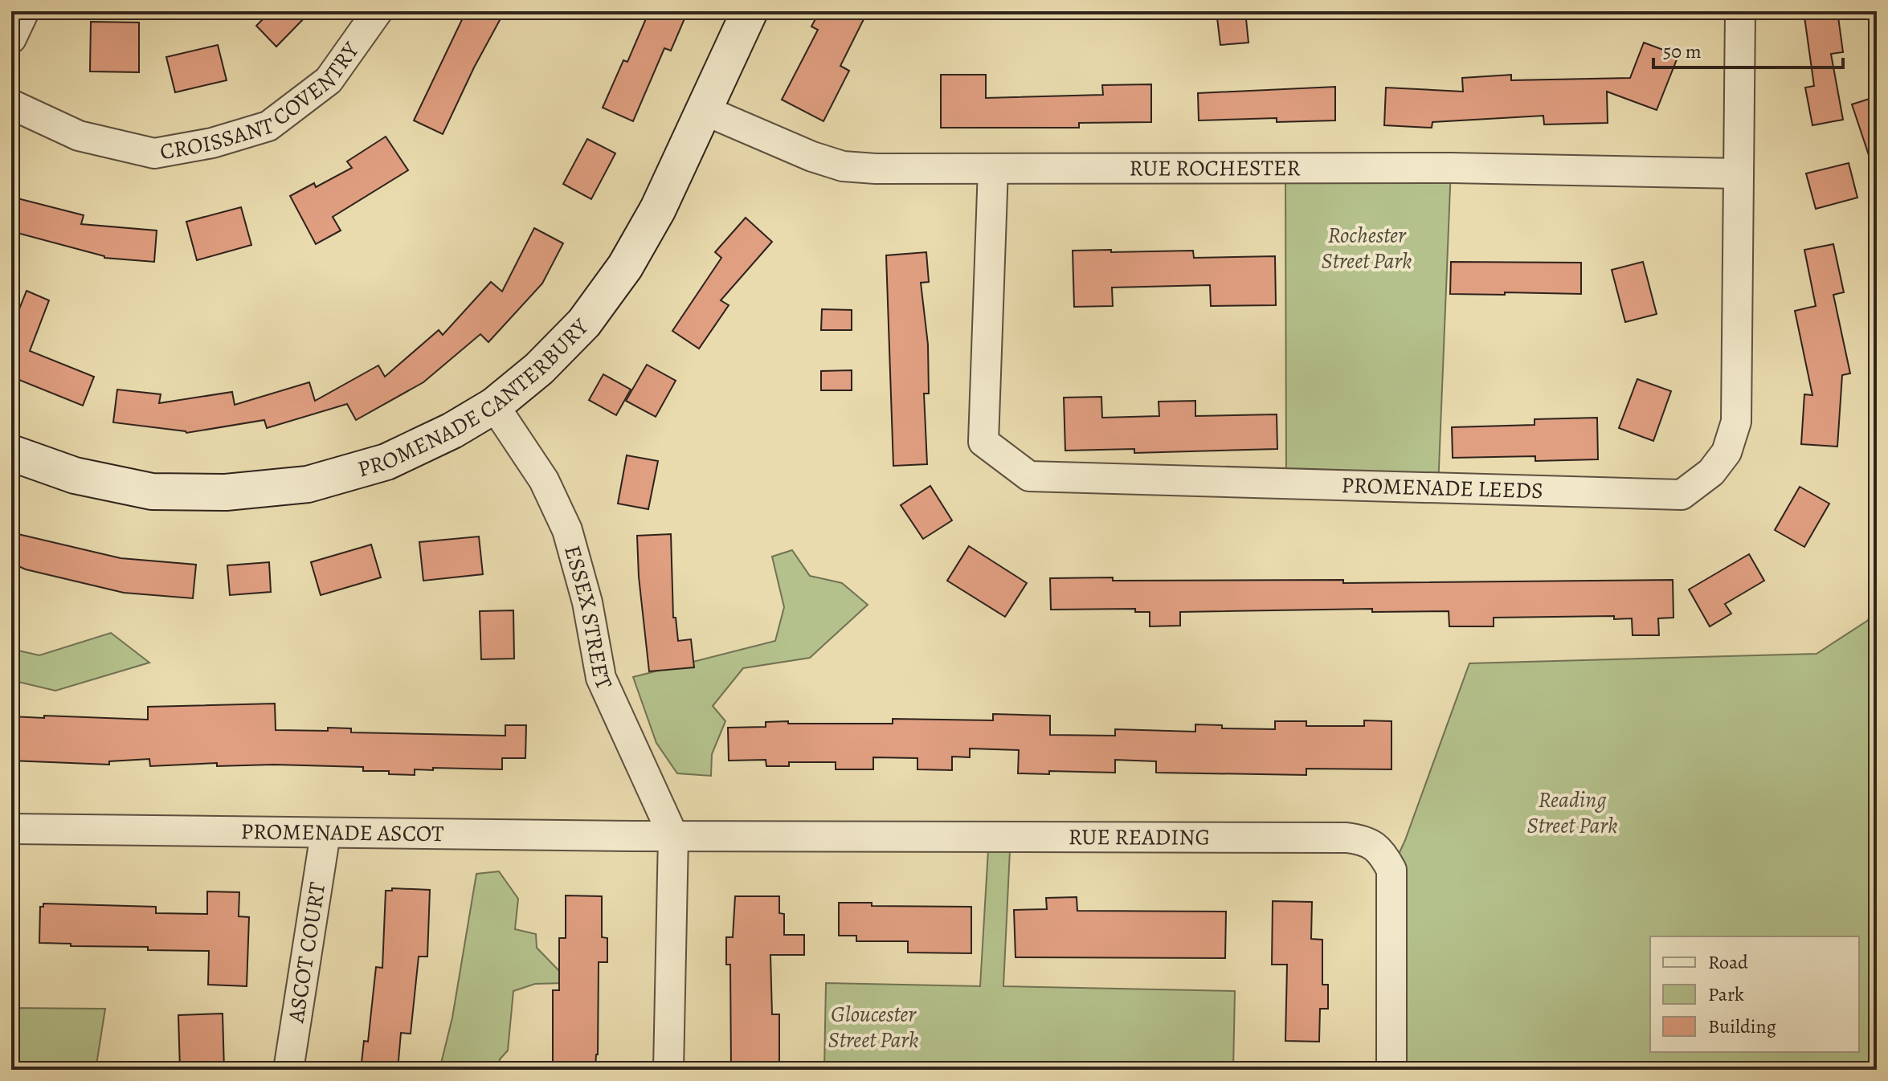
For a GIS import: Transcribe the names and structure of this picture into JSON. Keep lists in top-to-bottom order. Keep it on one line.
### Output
{"streets":{"street":["CROISSANT COVENTRY","RUE ROCHESTER","PROMENADE CANTERBURY","PROMENADE LEEDS","ESSEX STREET","PROMENADE ASCOT","RUE READING","ASCOT COURT"]},"crossings":[["RUE ROCHESTER","PROMENADE CANTERBURY"],["RUE ROCHESTER","PROMENADE LEEDS"],["PROMENADE CANTERBURY","ESSEX STREET"],["ESSEX STREET","PROMENADE ASCOT"],["ESSEX STREET","RUE READING"],["PROMENADE ASCOT","RUE READING"],["PROMENADE ASCOT","ASCOT COURT"]],"parks":["Rochester Street Park","Reading Street Park","Gloucester Street Park"],"legend":["Road","Park","Building"],"scale_bar":"50 m"}
